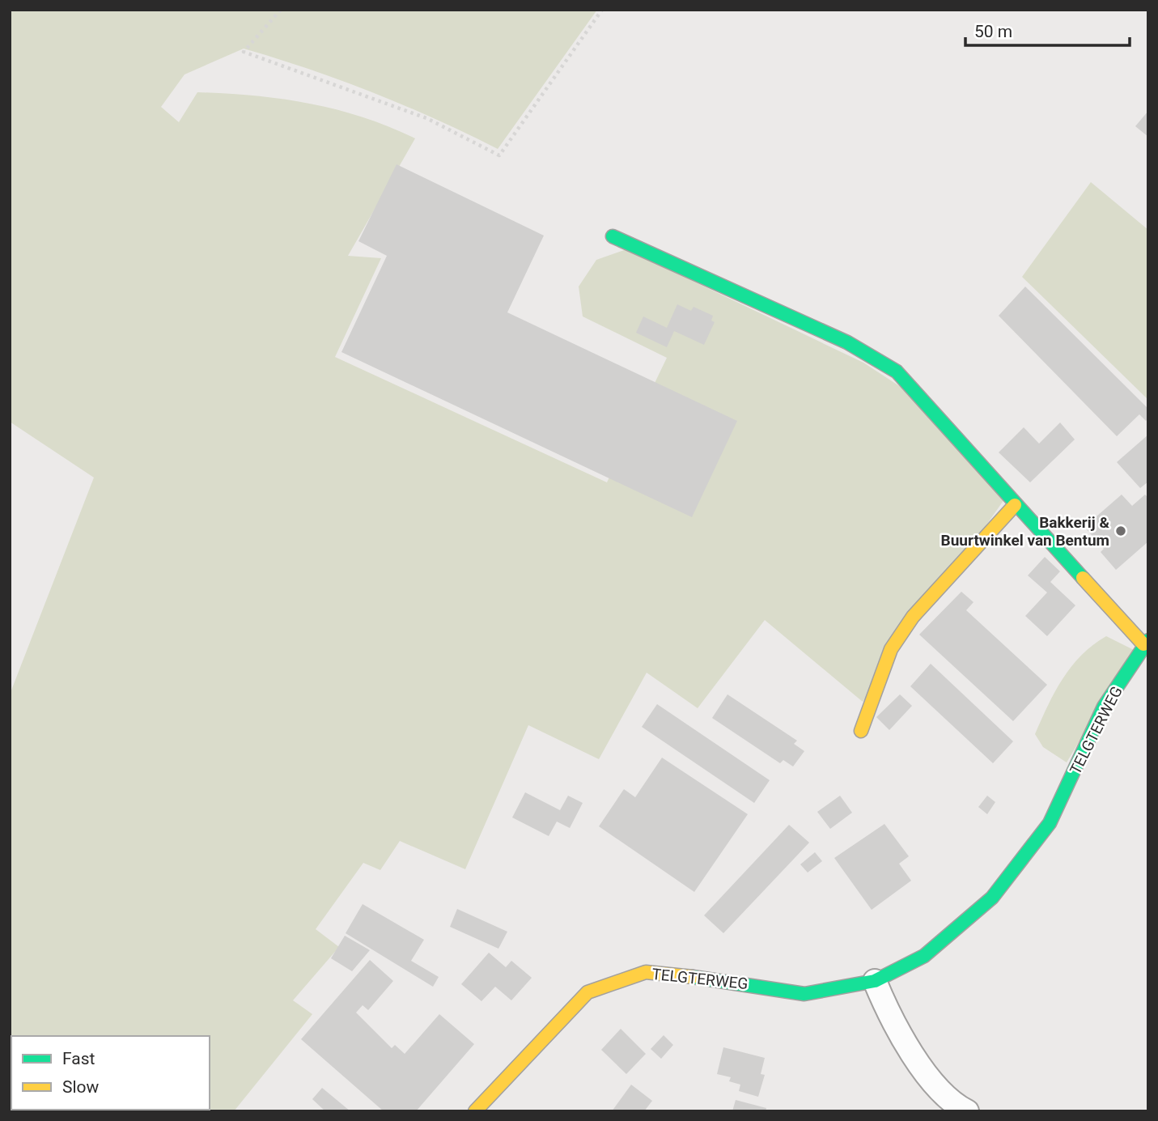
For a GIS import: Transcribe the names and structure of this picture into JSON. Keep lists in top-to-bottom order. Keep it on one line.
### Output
{"streets":{"street":["TELGTERWEG"]},"places":["Bakkerij & Buurtwinkel van Bentum"],"legend":["Fast","Slow"],"scale_bar":"50 m"}
